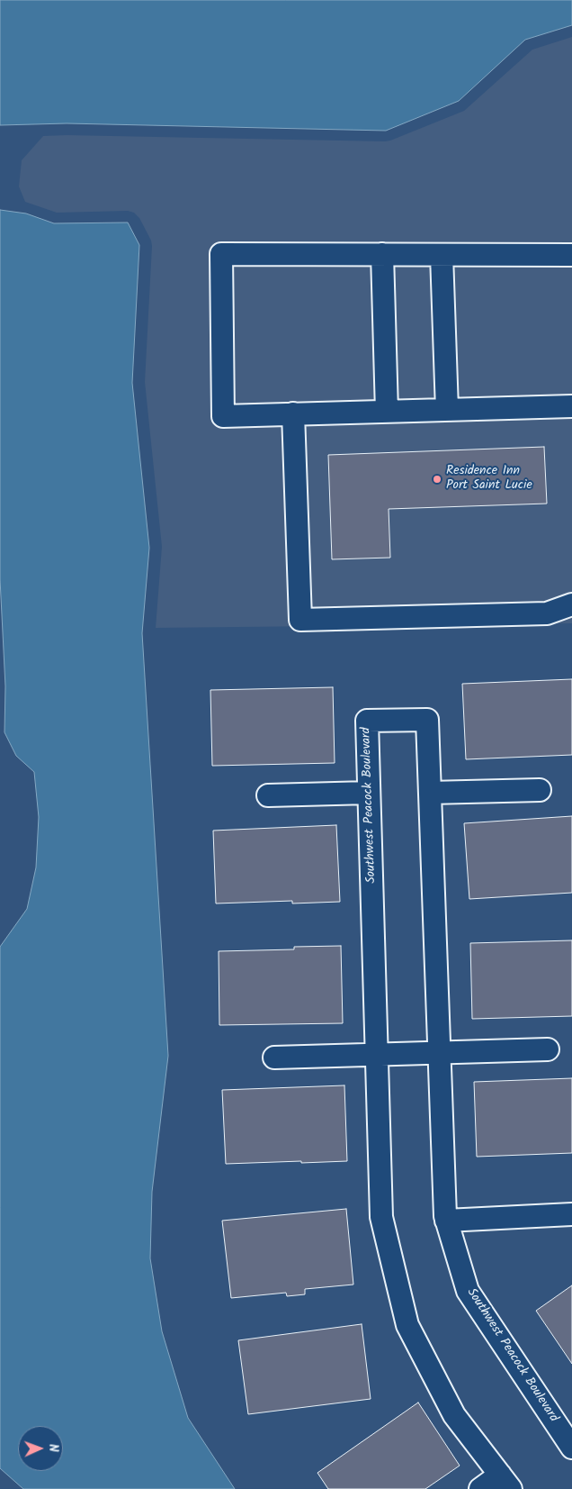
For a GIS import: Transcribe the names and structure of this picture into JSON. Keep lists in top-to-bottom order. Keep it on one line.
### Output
{"streets":{"street":["Southwest Peacock Boulevard"]},"places":["Residence Inn Port Saint Lucie"],"north":"right"}
